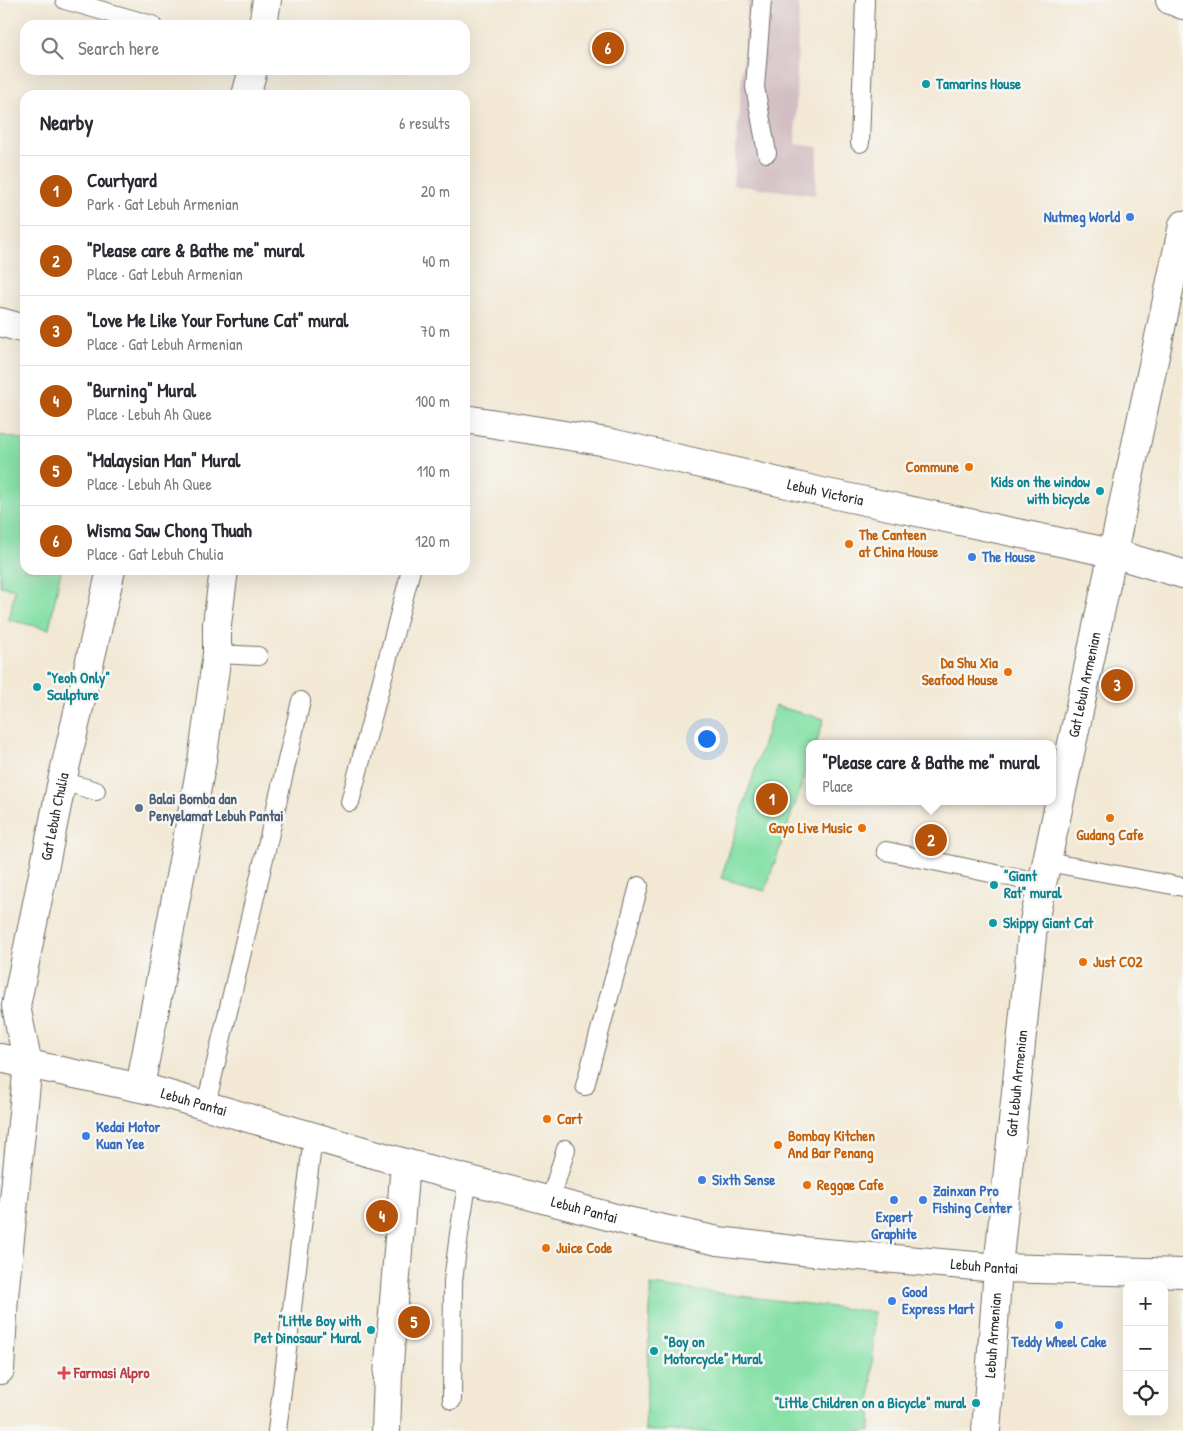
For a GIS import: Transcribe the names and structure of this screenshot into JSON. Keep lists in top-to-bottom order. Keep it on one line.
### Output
{"streets":{"street":["Lebuh Victoria","Gat Lebuh Armenian","Gat Lebuh Chulia","Lebuh Pantai","Lebuh Armenian"]},"crossings":[["Lebuh Victoria","Gat Lebuh Armenian"],["Gat Lebuh Armenian","Lebuh Pantai"],["Gat Lebuh Armenian","Lebuh Armenian"],["Gat Lebuh Chulia","Lebuh Pantai"],["Lebuh Pantai","Lebuh Armenian"]],"places":{"other":["Tamarins House","Nutmeg World","Commune","Kids on the window with bicycle","The Canteen at China House","The House","Da Shu Xia Seafood House","\"Yeoh Only\" Sculpture","Balai Bomba dan Penyelamat Lebuh Pantai","Gudang Cafe","Gayo Live Music","\"Giant Rat\" mural","Skippy Giant Cat","Just CO2","Cart","Kedai Motor Kuan Yee","Bombay Kitchen And Bar Penang","Sixth Sense","Reggae Cafe","Expert Graphite","Zainxan Pro Fishing Center","Juice Code","Good Express Mart","Teddy Wheel Cake","\"Little Boy with Pet Dinosaur\" Mural","\"Boy on Motorcycle\" Mural","\"Little Children on a Bicycle\" mural"],"health":["Farmasi Alpro"]},"page":{"search":"Search here","pins":["6","3","1","2","4","5"],"heading":["Nearby","6 results"],"list":[{"mark":"1","name":"Courtyard","note":"Park · Gat Lebuh Armenian","value":"20 m"},{"mark":"2","name":"\"Please care & Bathe me\" mural","note":"Place · Gat Lebuh Armenian","value":"40 m"},{"mark":"3","name":"\"Love Me Like Your Fortune Cat\" mural","note":"Place · Gat Lebuh Armenian","value":"70 m"},{"mark":"4","name":"\"Burning\" Mural","note":"Place · Lebuh Ah Quee","value":"100 m"},{"mark":"5","name":"\"Malaysian Man\" Mural","note":"Place · Lebuh Ah Quee","value":"110 m"},{"mark":"6","name":"Wisma Saw Chong Thuah","note":"Place · Gat Lebuh Chulia","value":"120 m"}],"popup":["\"Please care & Bathe me\" mural","Place"],"map_buttons":["+","−"]}}
